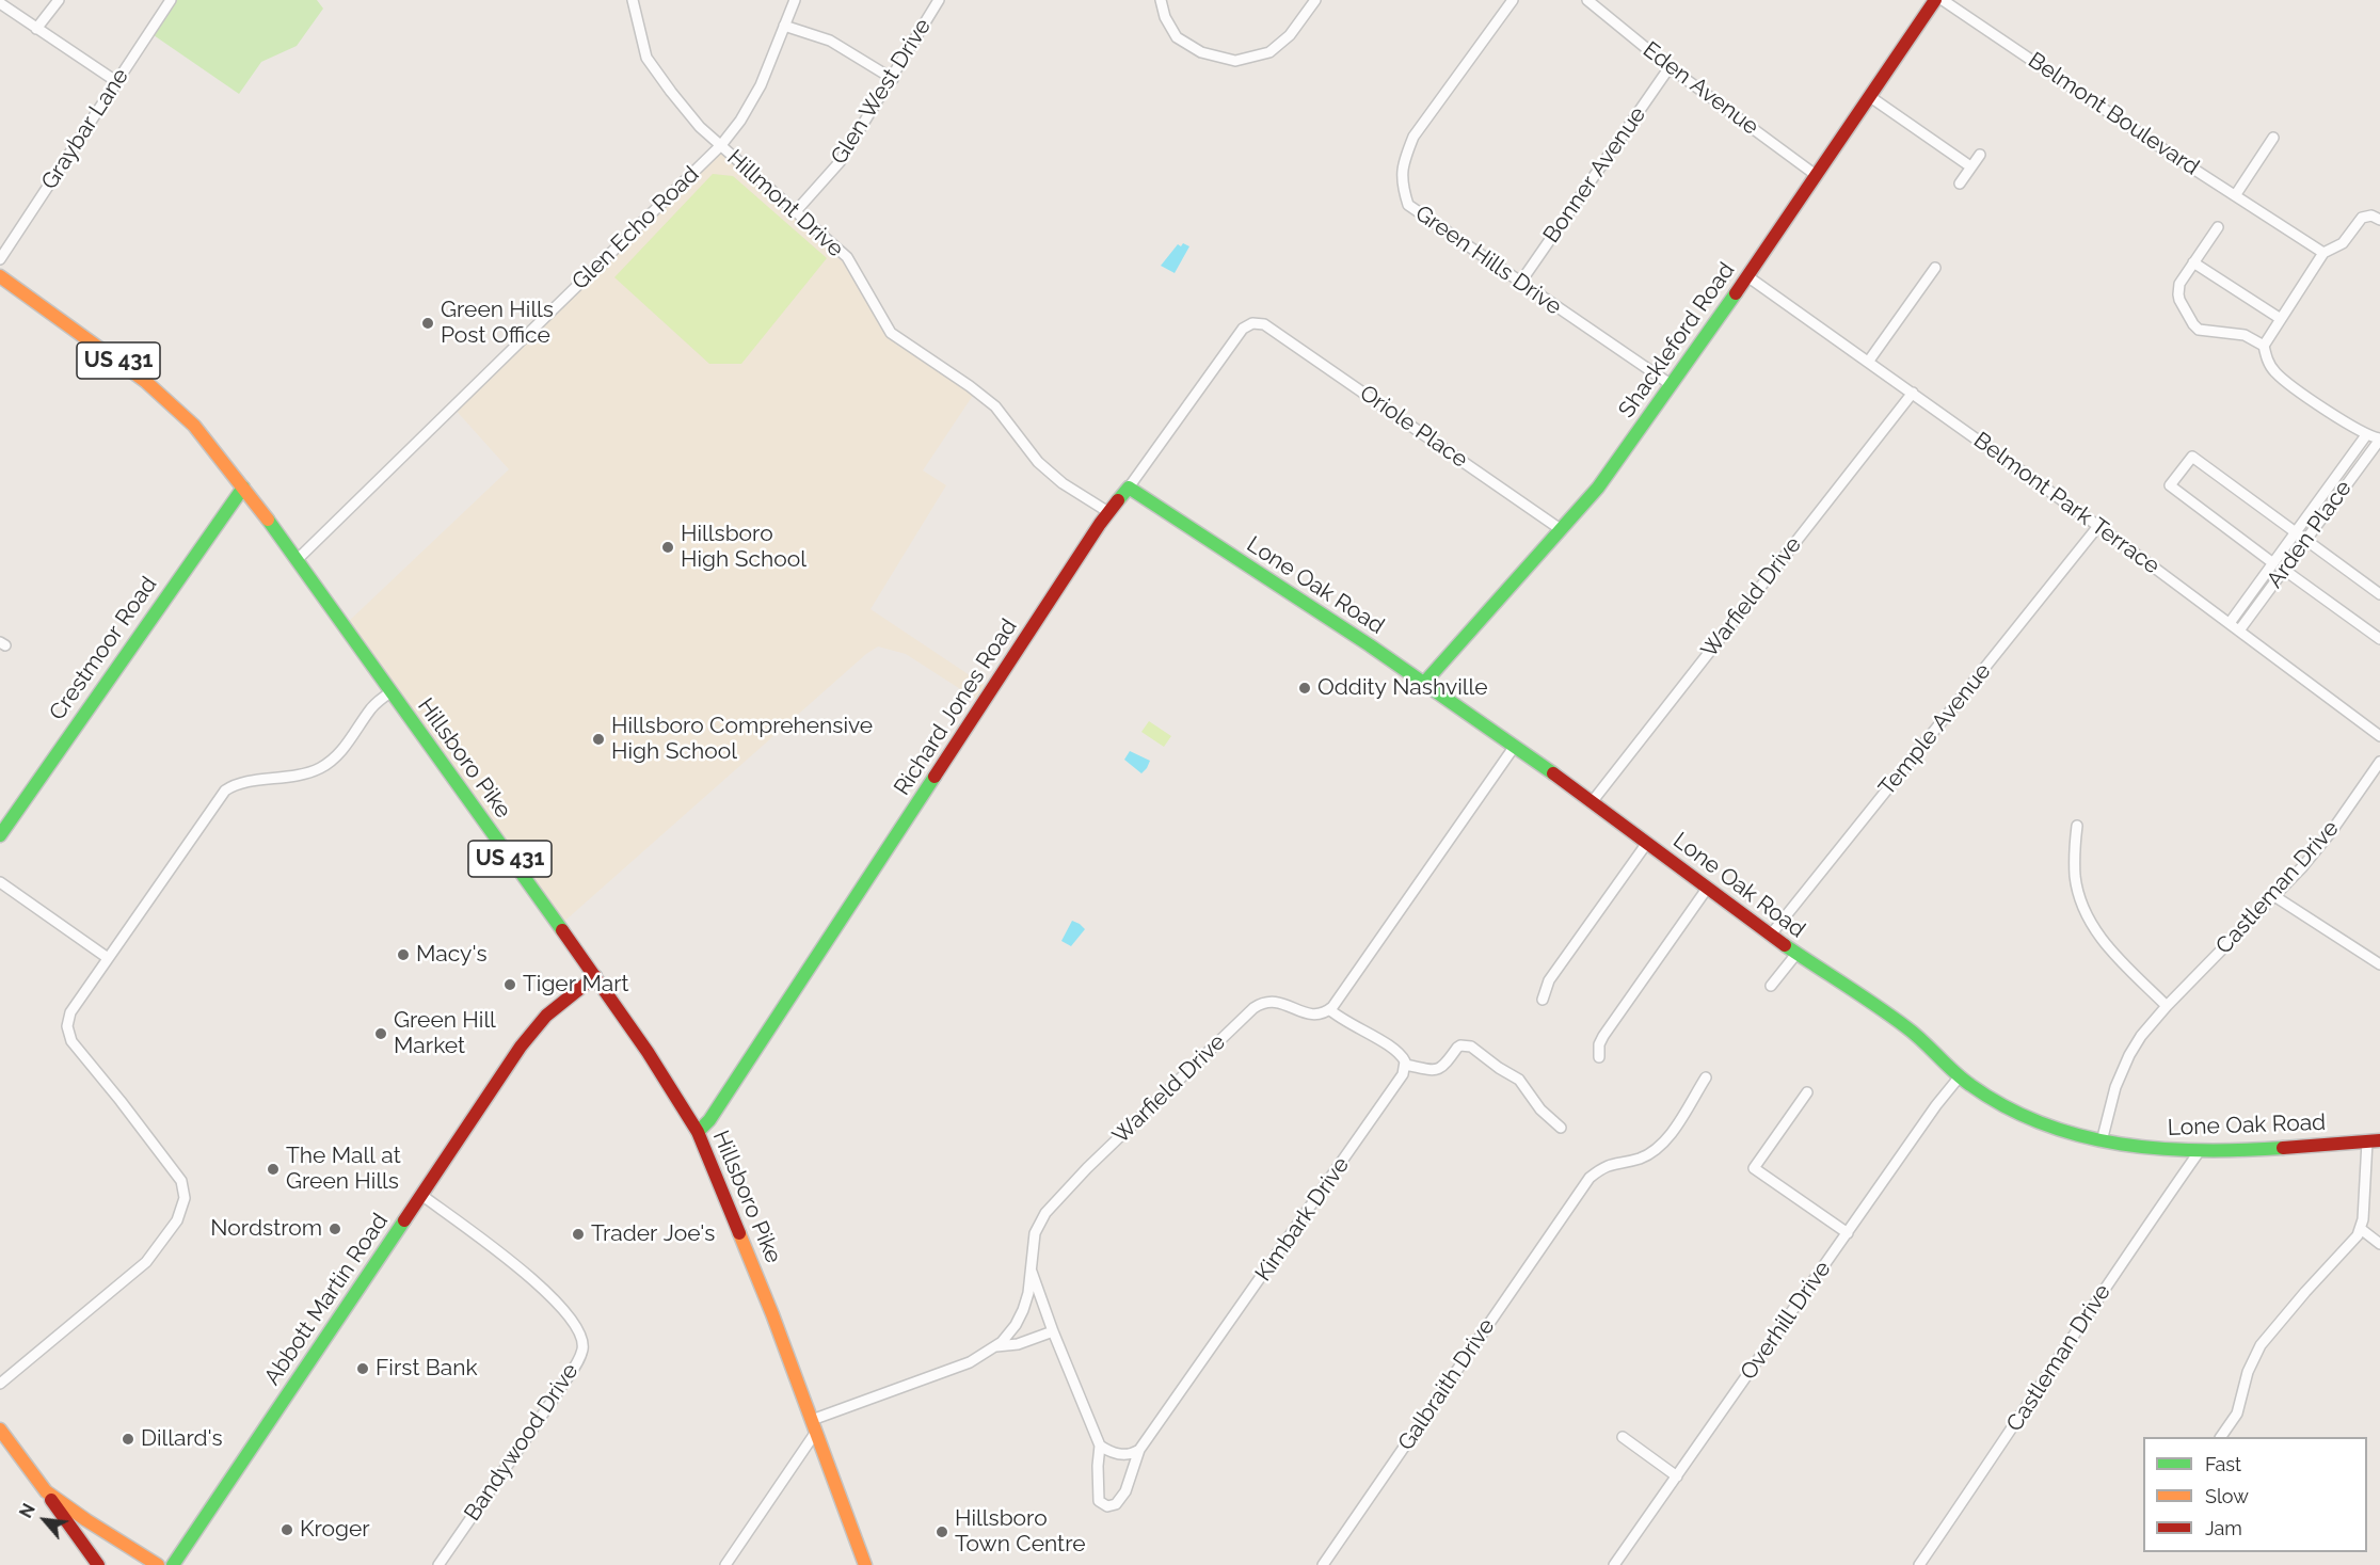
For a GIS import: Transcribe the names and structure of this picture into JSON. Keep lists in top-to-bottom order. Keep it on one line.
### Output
{"streets":{"street":["Eden Avenue","Glen West Drive","Belmont Boulevard","Graybar Lane","Bonner Avenue","Hillmont Drive","Glen Echo Road","Green Hills Drive","Shackleford Road","US 431","Oriole Place","Belmont Park Terrace","Arden Place","Lone Oak Road","Warfield Drive","Crestmoor Road","Richard Jones Road","Temple Avenue","Hillsboro Pike","Castleman Drive","Kimbark Drive","Abbott Martin Road","Overhill Drive","Galbraith Drive","Bandywood Drive"]},"crossings":[["Eden Avenue","Bonner Avenue"],["Eden Avenue","Shackleford Road"],["Glen West Drive","Hillmont Drive"],["Bonner Avenue","Green Hills Drive"],["Hillmont Drive","Glen Echo Road"],["Hillmont Drive","Richard Jones Road"],["Glen Echo Road","Hillsboro Pike"],["Green Hills Drive","Shackleford Road"],["Shackleford Road","Oriole Place"],["Shackleford Road","Belmont Park Terrace"],["Shackleford Road","Lone Oak Road"],["Oriole Place","Richard Jones Road"],["Belmont Park Terrace","Arden Place"],["Belmont Park Terrace","Warfield Drive"],["Belmont Park Terrace","Temple Avenue"],["Lone Oak Road","Warfield Drive"],["Lone Oak Road","Richard Jones Road"],["Lone Oak Road","Temple Avenue"],["Lone Oak Road","Castleman Drive"],["Lone Oak Road","Overhill Drive"],["Warfield Drive","Hillsboro Pike"],["Warfield Drive","Kimbark Drive"],["Crestmoor Road","Hillsboro Pike"],["Richard Jones Road","Hillsboro Pike"],["Hillsboro Pike","Abbott Martin Road"],["Abbott Martin Road","Bandywood Drive"]],"places":["Green Hills Post Office","Hillsboro High School","Oddity Nashville","Hillsboro Comprehensive High School","Macy's","Tiger Mart","Green Hill Market","The Mall at Green Hills","Nordstrom","Trader Joe's","First Bank","Dillard's","Kroger","Hillsboro Town Centre"],"legend":["Fast","Slow","Jam"],"north":"top left"}
